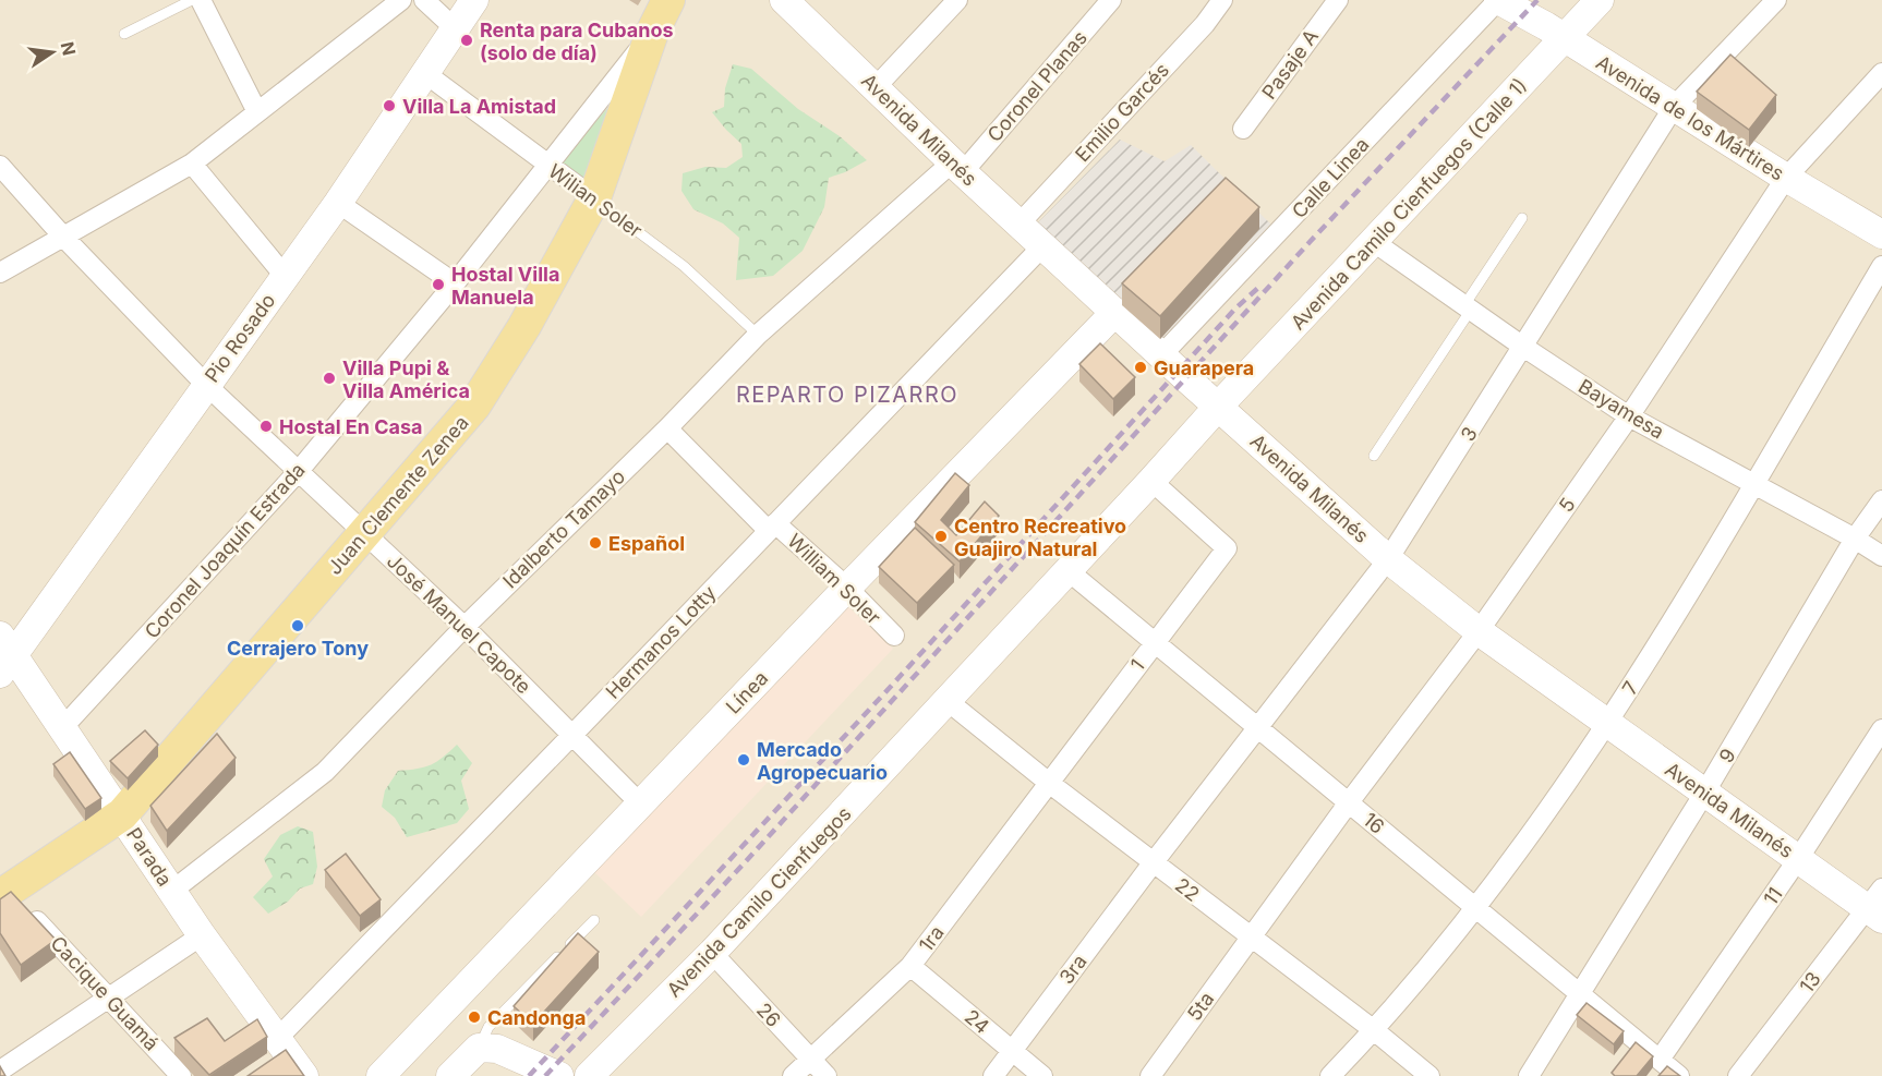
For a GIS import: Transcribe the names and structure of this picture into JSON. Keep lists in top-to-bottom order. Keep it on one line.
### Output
{"streets":{"main road":["Juan Clemente Zenea"],"street":["Pasaje A","Coronel Planas","Emilio Garcés","Avenida de los Mártires","Avenida Milanés","Calle Linea","Wilian Soler","Avenida Camilo Cienfuegos (Calle 1)","Pio Rosado","Bayamesa","3","5","Idalberto Tamayo","Coronel Joaquín Estrada","William Soler","José Manuel Capote","Hermanos Lotty","1","7","Línea","9","16","Parada","22","11","Avenida Camilo Cienfuegos","1ra","3ra","13","Cacique Guamá","5ta","26","24"]},"crossings":[["Coronel Planas","Avenida Milanés"],["Coronel Planas","Idalberto Tamayo"],["Emilio Garcés","Avenida Milanés"],["Avenida de los Mártires","Calle Linea"],["Avenida de los Mártires","Avenida Camilo Cienfuegos (Calle 1)"],["Avenida de los Mártires","3"],["Avenida de los Mártires","5"],["Avenida Milanés","Calle Linea"],["Avenida Milanés","Avenida Camilo Cienfuegos (Calle 1)"],["Avenida Milanés","3"],["Avenida Milanés","5"],["Avenida Milanés","Idalberto Tamayo"],["Avenida Milanés","Hermanos Lotty"],["Avenida Milanés","7"],["Avenida Milanés","Línea"],["Avenida Milanés","9"],["Avenida Milanés","11"],["Avenida Milanés","Avenida Camilo Cienfuegos"],["Avenida Milanés","13"],["Wilian Soler","Pio Rosado"],["Wilian Soler","Juan Clemente Zenea"],["Wilian Soler","Idalberto Tamayo"],["Wilian Soler","Coronel Joaquín Estrada"],["Avenida Camilo Cienfuegos (Calle 1)","Bayamesa"],["Avenida Camilo Cienfuegos (Calle 1)","Avenida Camilo Cienfuegos"],["Pio Rosado","José Manuel Capote"],["Pio Rosado","Parada"],["Bayamesa","3"],["Bayamesa","5"],["Bayamesa","7"],["Bayamesa","9"],["3","16"],["3","22"],["3","3ra"],["Juan Clemente Zenea","Coronel Joaquín Estrada"],["Juan Clemente Zenea","José Manuel Capote"],["Juan Clemente Zenea","Parada"],["Juan Clemente Zenea","Cacique Guamá"],["5","16"],["5","22"],["5","5ta"],["Idalberto Tamayo","William Soler"],["Idalberto Tamayo","José Manuel Capote"],["Idalberto Tamayo","Parada"],["Coronel Joaquín Estrada","José Manuel Capote"],["Coronel Joaquín Estrada","Parada"],["William Soler","Hermanos Lotty"],["William Soler","Línea"],["José Manuel Capote","Hermanos Lotty"],["José Manuel Capote","Línea"],["Hermanos Lotty","Parada"],["1","16"],["1","22"],["1","Avenida Camilo Cienfuegos"],["1","1ra"],["7","16"],["7","22"],["9","16"],["16","11"],["16","Avenida Camilo Cienfuegos"],["22","Avenida Camilo Cienfuegos"],["22","1ra"],["22","3ra"],["22","5ta"],["Avenida Camilo Cienfuegos","26"],["1ra","26"],["1ra","24"],["3ra","24"]],"districts":["REPARTO PIZARRO"],"places":["Renta para Cubanos (solo de día)","Villa La Amistad","Hostal Villa Manuela","Guarapera","Villa Pupi & Villa América","Hostal En Casa","Centro Recreativo Guajiro Natural","Español","Cerrajero Tony","Mercado Agropecuario","Candonga"],"north":"right"}
